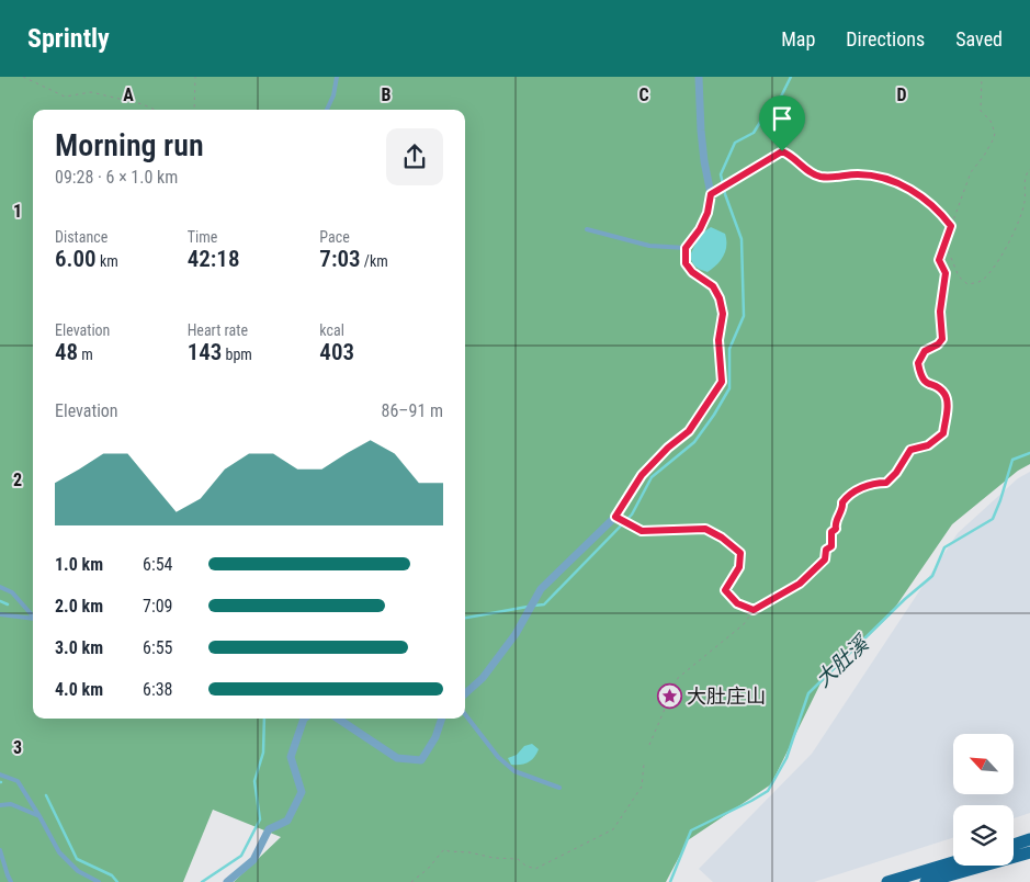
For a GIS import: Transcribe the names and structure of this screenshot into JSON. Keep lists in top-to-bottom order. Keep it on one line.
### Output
{"water":["大肚溪"],"places":{"place":["大肚庄山"]},"north":"top left","page":{"header":"Sprintly","nav":["Map","Directions","Saved"],"heading":["Morning run","09:28 · 6 × 1.0 km"],"stats":[["Distance","6.00 km"],["Time","42:18"],["Pace","7:03 /km"],["Elevation","48 m"],["Heart rate","143 bpm"],["kcal","403"]],"chart":["Elevation","86–91 m"],"list":[{"name":"1.0 km","note":"6:54"},{"name":"2.0 km","note":"7:09"},{"name":"3.0 km","note":"6:55"},{"name":"4.0 km","note":"6:38"}]},"grid":{"columns":["A","B","C","D"],"rows":["1","2","3"]}}
